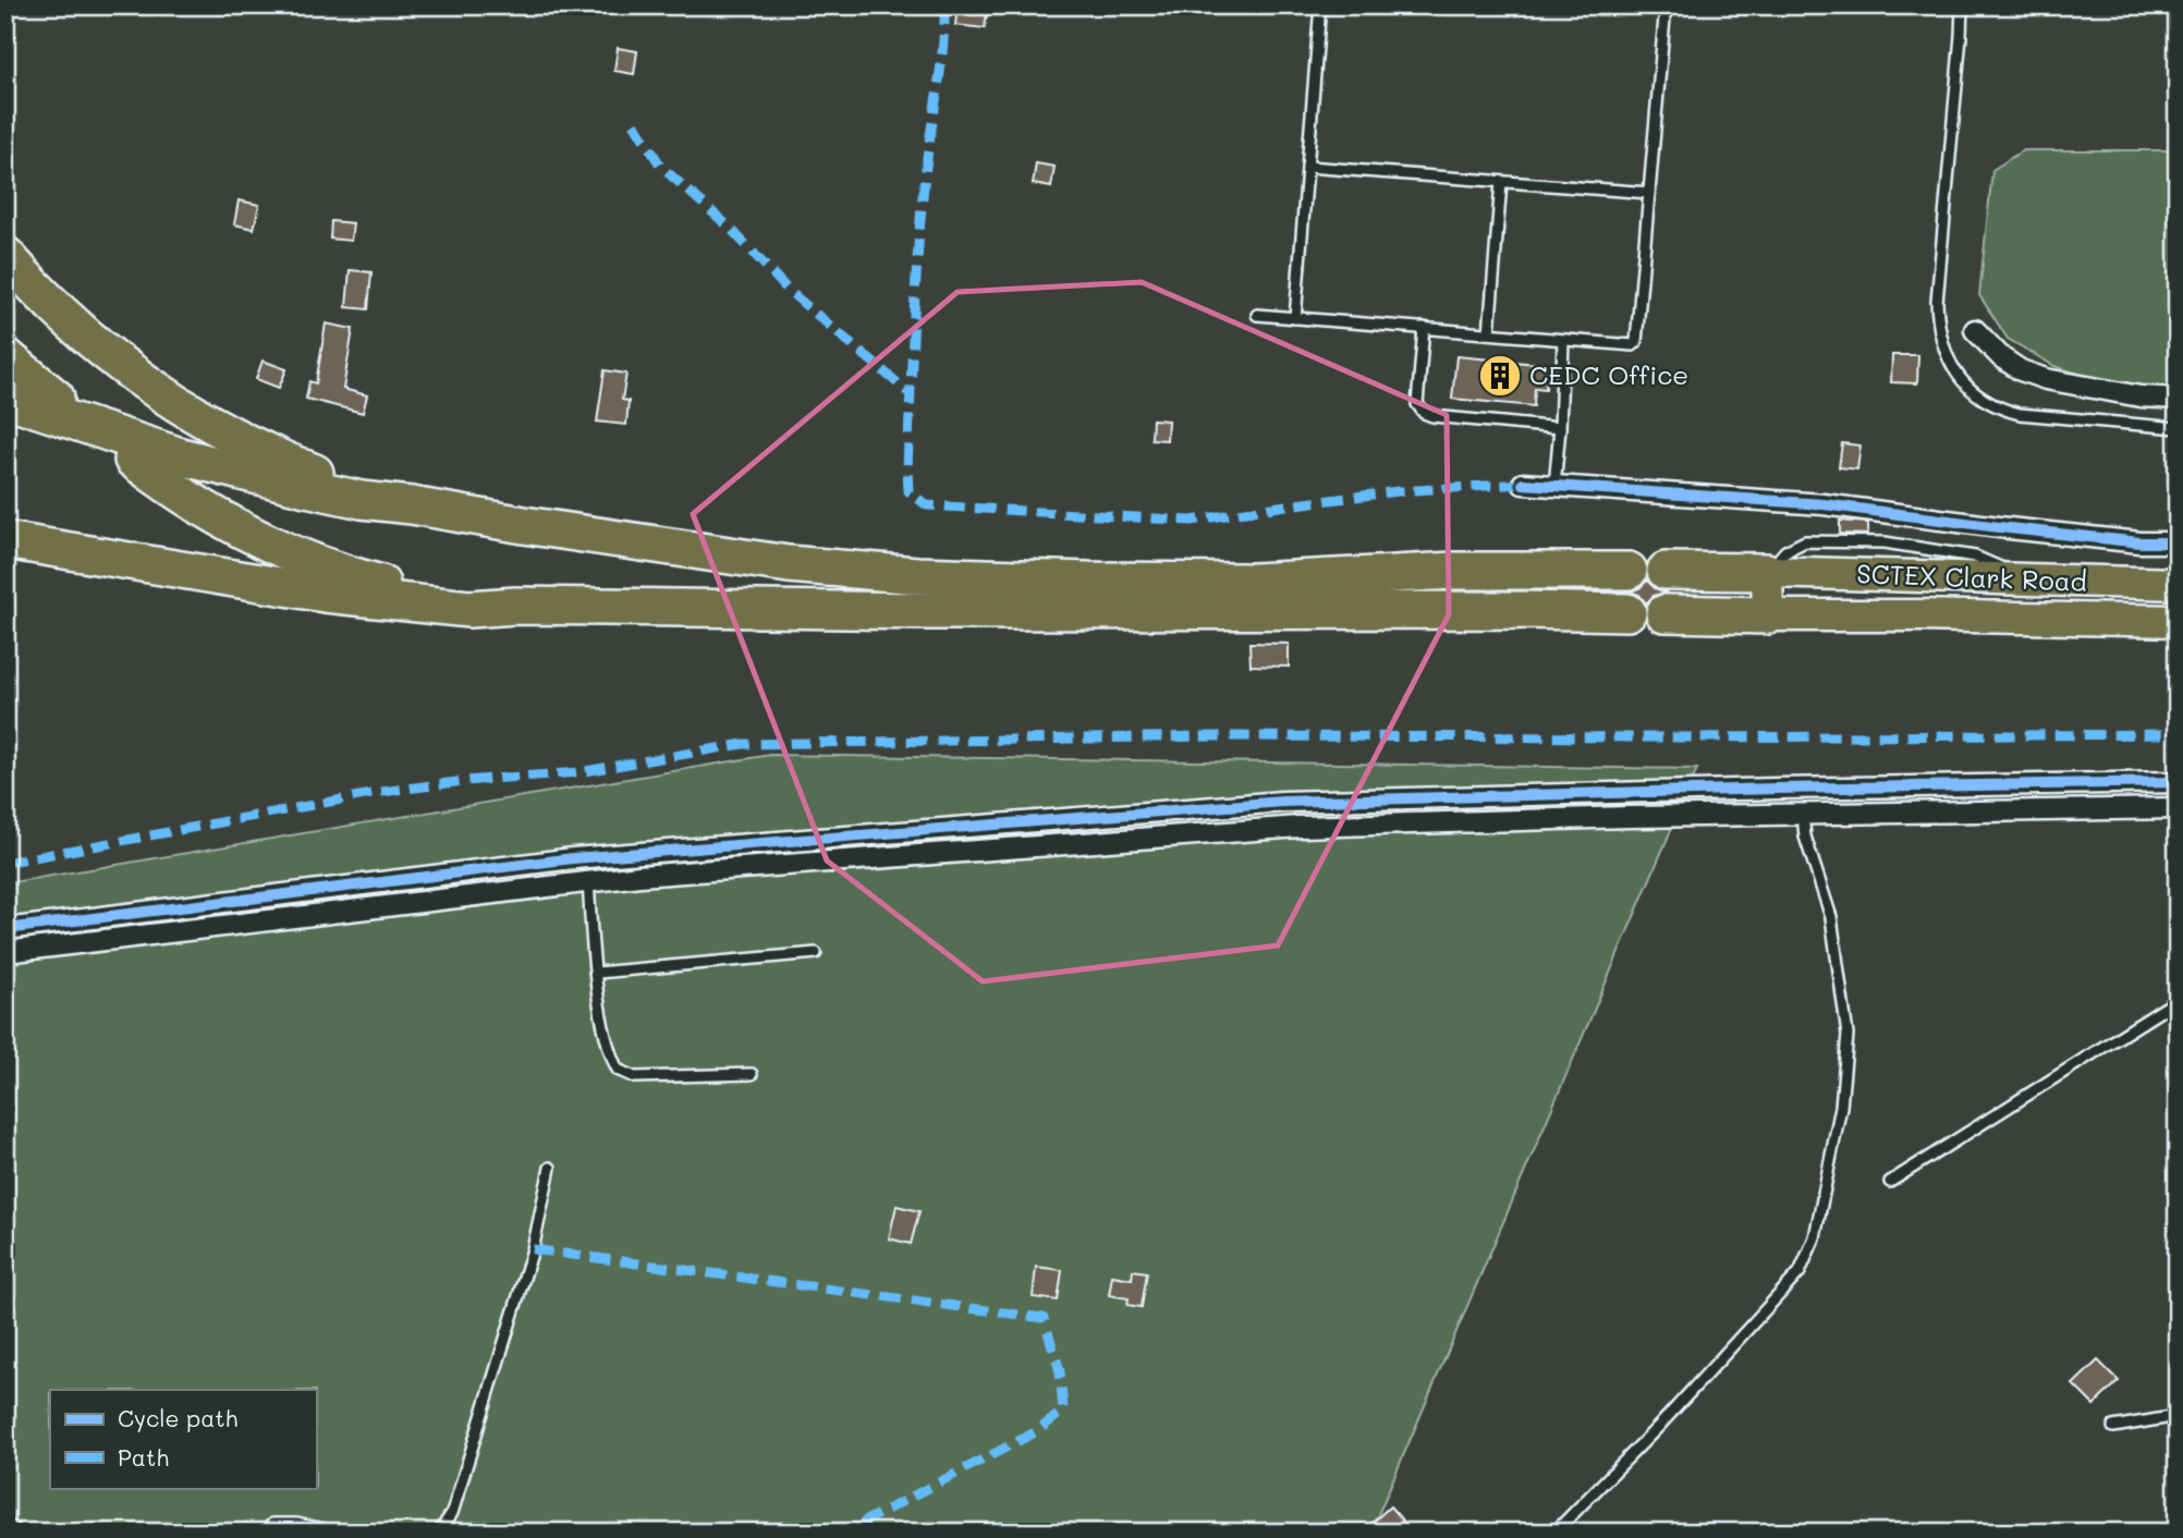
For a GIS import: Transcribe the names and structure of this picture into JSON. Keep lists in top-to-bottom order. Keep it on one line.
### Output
{"streets":{"main road":["SCTEX Clark Road"]},"places":{"building":["CEDC Office"]},"legend":["Cycle path","Path"]}
